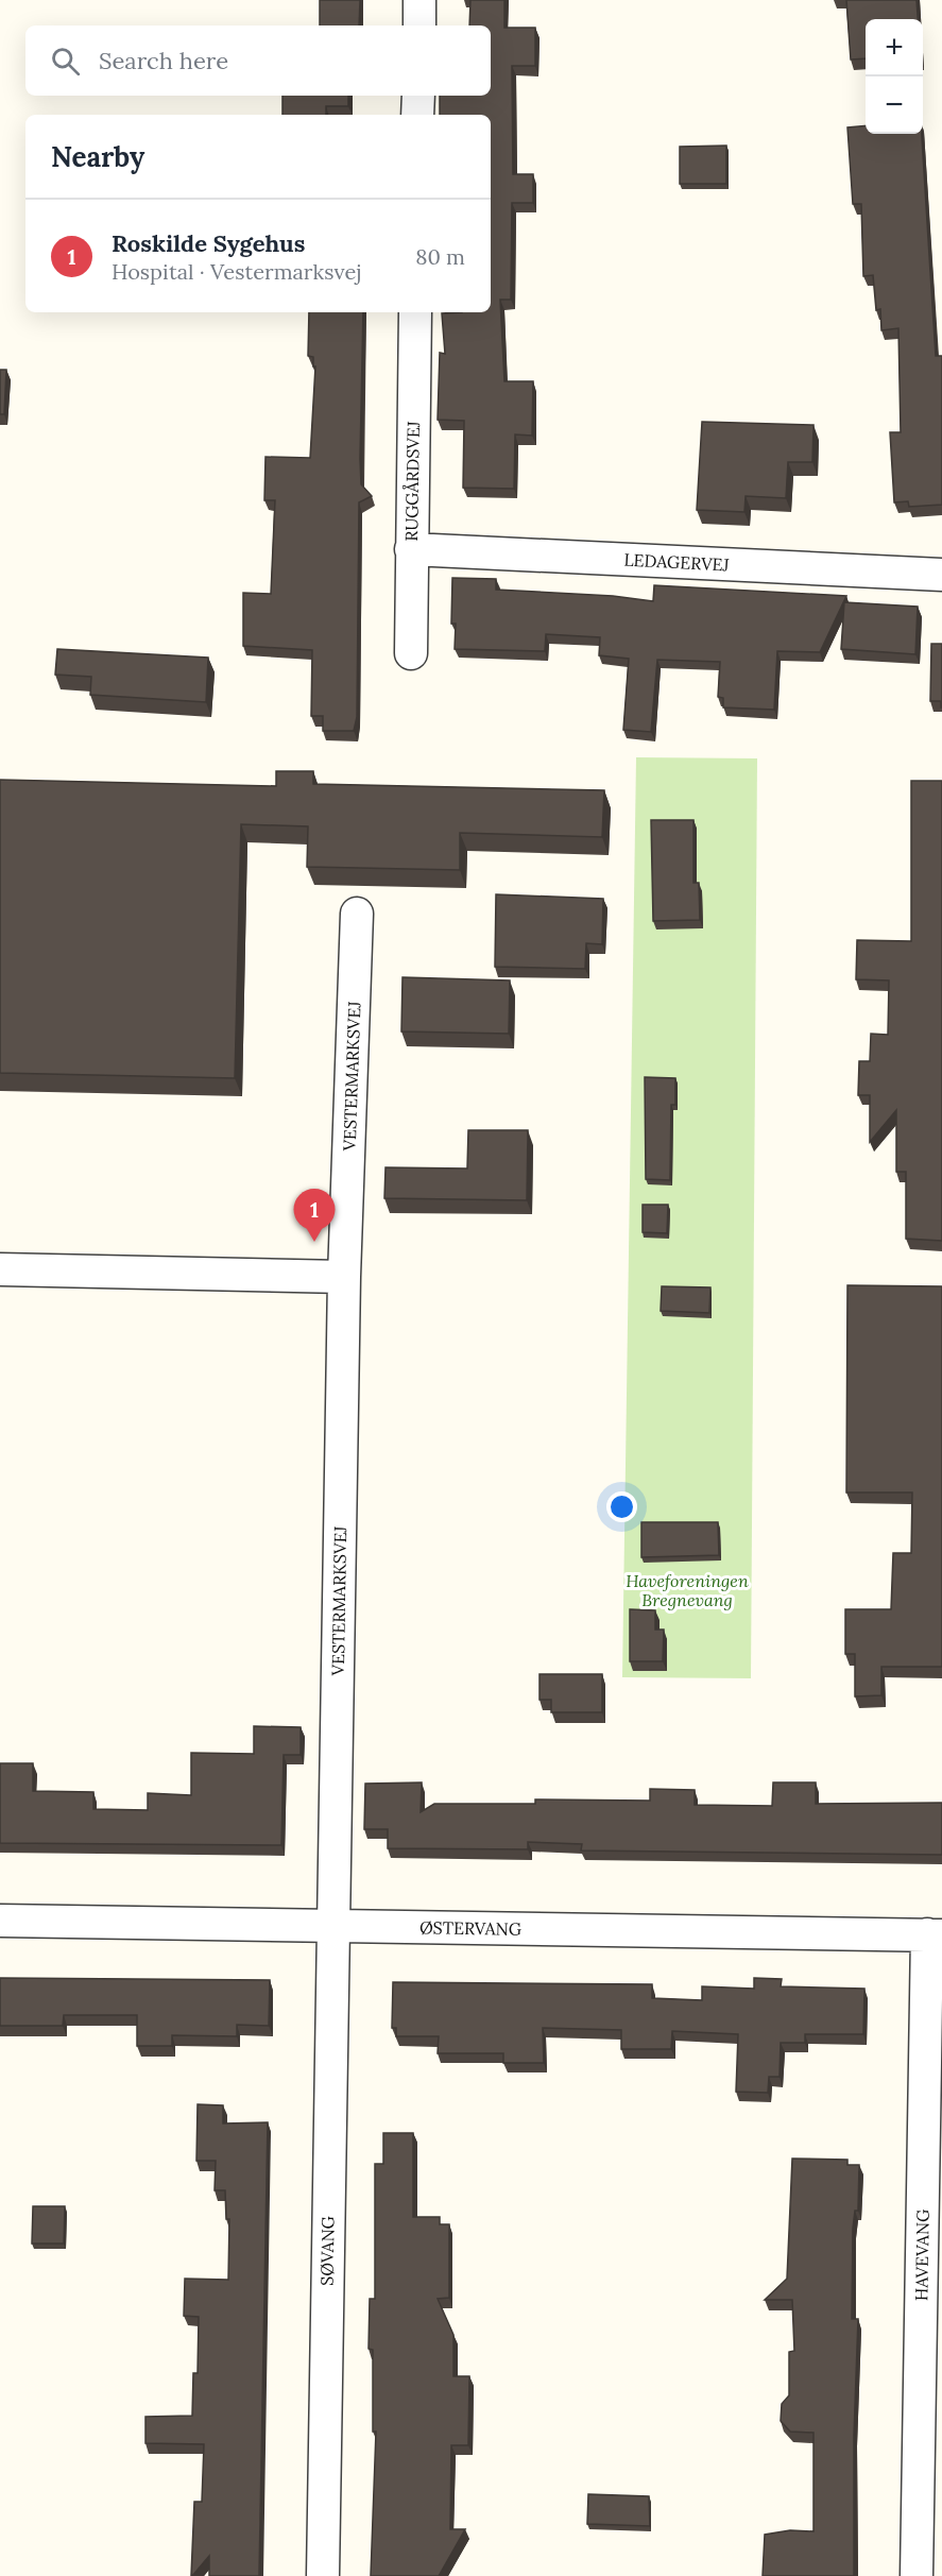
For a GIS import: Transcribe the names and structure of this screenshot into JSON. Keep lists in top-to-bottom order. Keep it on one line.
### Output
{"streets":{"street":["RUGGÅRDSVEJ","LEDAGERVEJ","VESTERMARKSVEJ","ØSTERVANG","SØVANG","HAVEVANG"]},"crossings":[["RUGGÅRDSVEJ","LEDAGERVEJ"],["VESTERMARKSVEJ","ØSTERVANG"],["VESTERMARKSVEJ","SØVANG"],["ØSTERVANG","SØVANG"],["ØSTERVANG","HAVEVANG"]],"parks":["Haveforeningen Bregnevang"],"page":{"map_buttons":["+","−"],"search":"Search here","heading":"Nearby","list":[{"mark":"1","name":"Roskilde Sygehus","note":"Hospital · Vestermarksvej","value":"80 m"}],"pins":"1"}}
